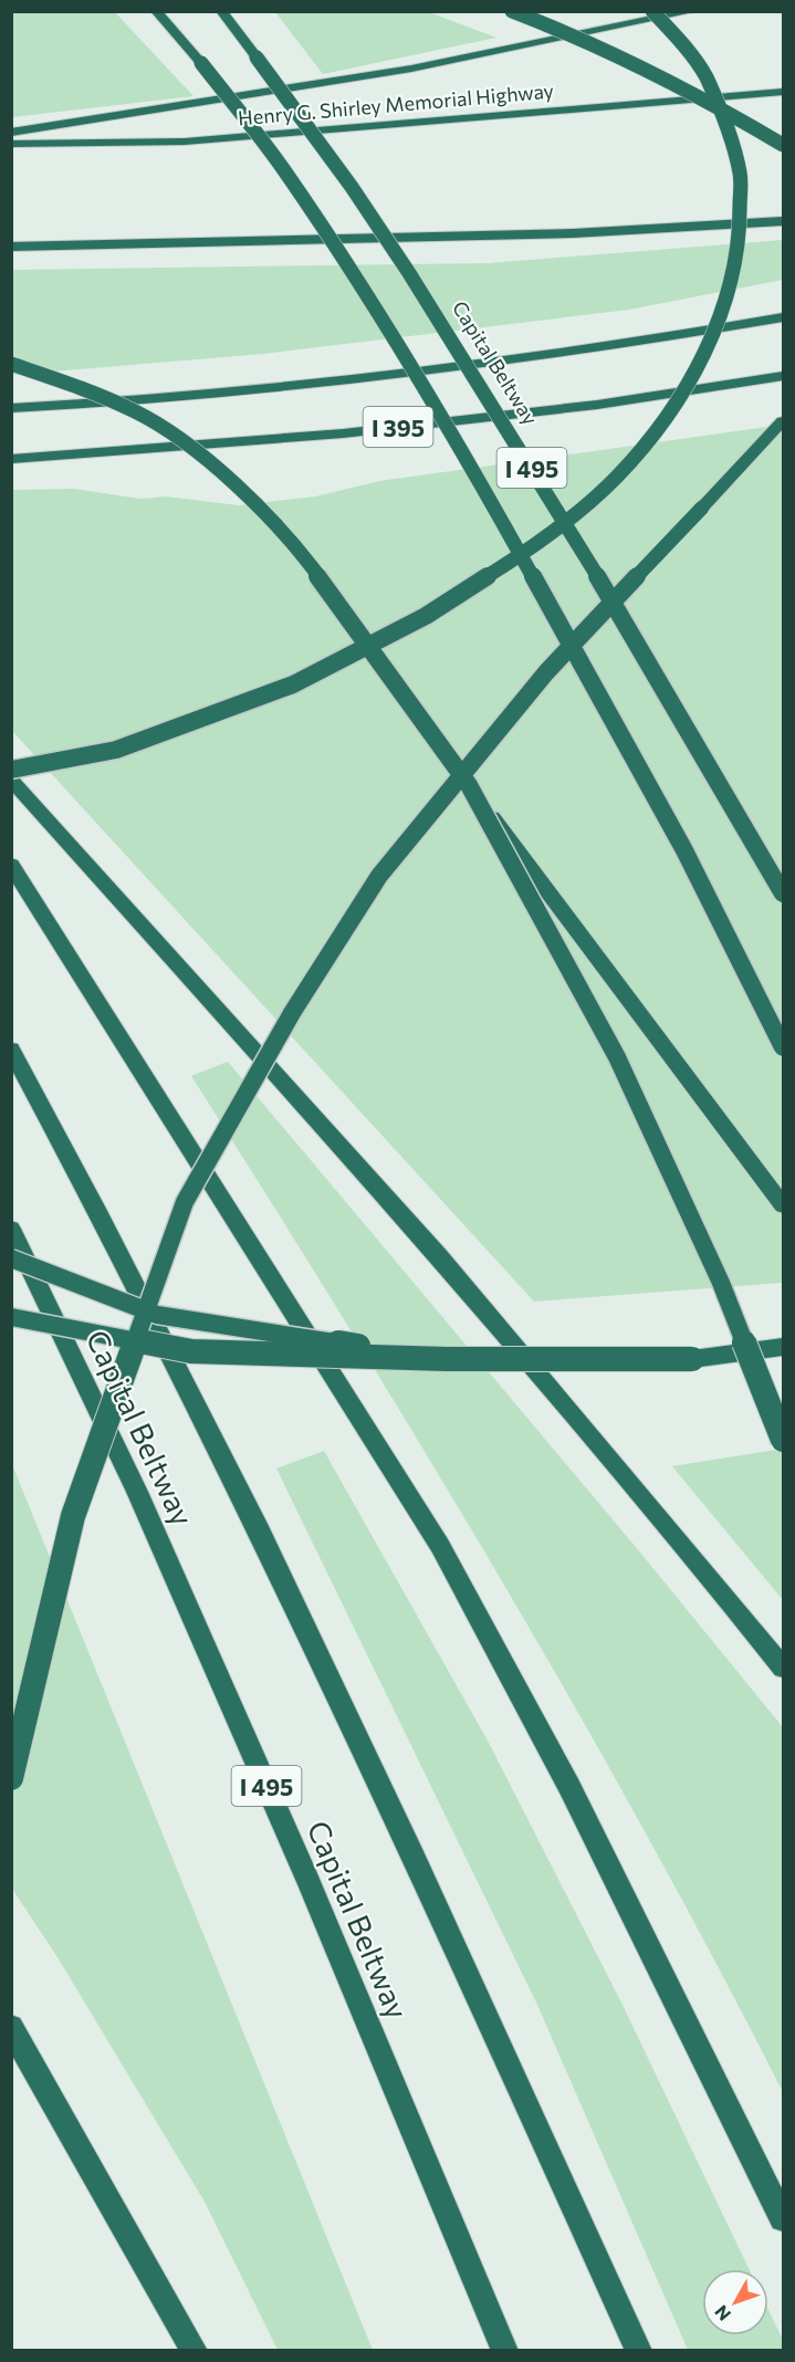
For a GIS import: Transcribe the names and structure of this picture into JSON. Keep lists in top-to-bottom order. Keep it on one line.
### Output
{"streets":{"highway":["Henry G. Shirley Memorial Highway","Capital Beltway","I 395","I 495"]},"north":"bottom left"}
